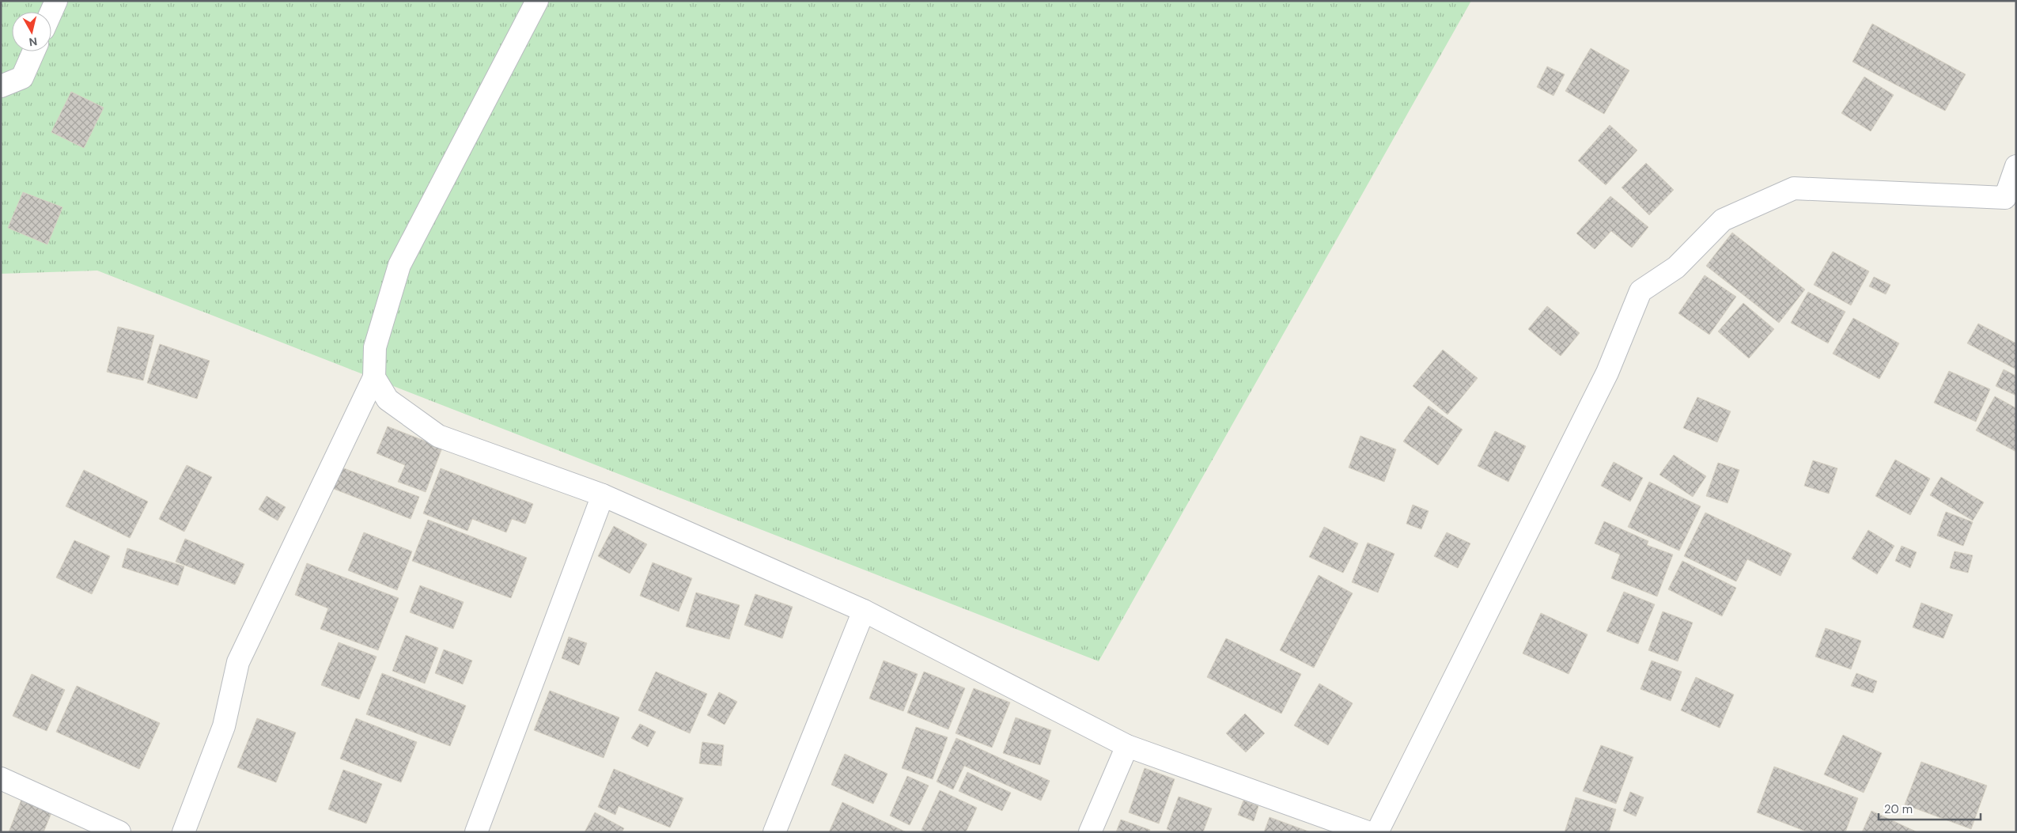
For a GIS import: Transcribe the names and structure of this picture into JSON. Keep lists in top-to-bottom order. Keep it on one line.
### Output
{"scale_bar":"20 m","north":"bottom"}
